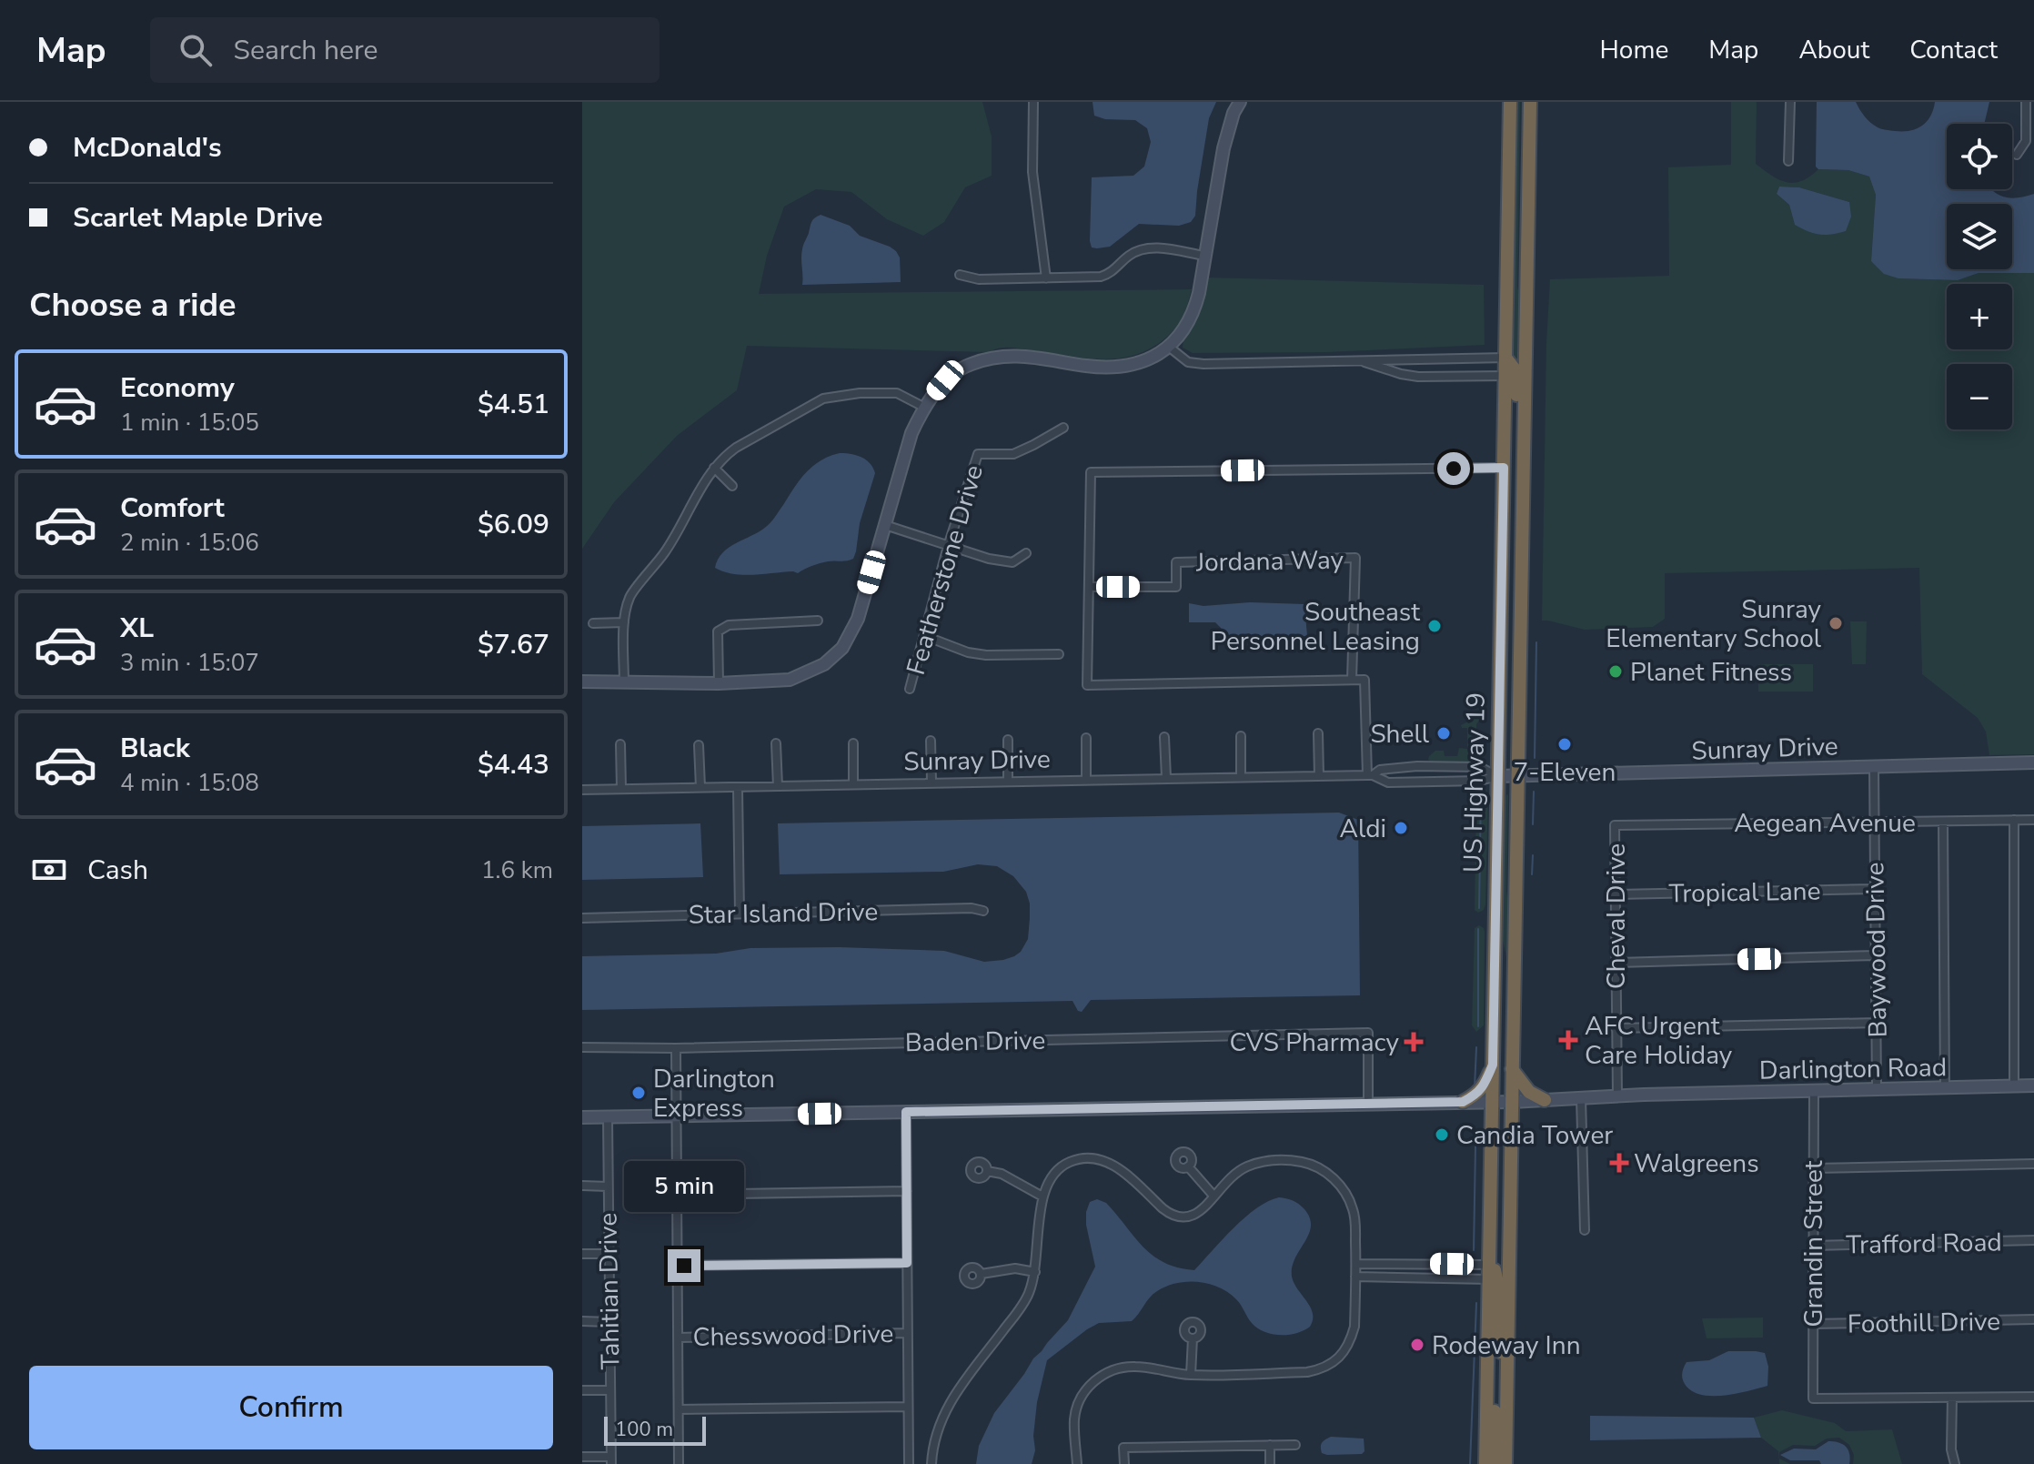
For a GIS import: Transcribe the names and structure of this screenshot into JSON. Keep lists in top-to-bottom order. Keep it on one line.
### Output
{"streets":{"highway":["US Highway 19"],"street":["Jordana Way","Featherstone Drive","Sunray Drive","Aegean Avenue","Tropical Lane","Star Island Drive","Cheval Drive","Baywood Drive","Baden Drive","Darlington Road","Trafford Road","Grandin Street","Tahitian Drive","Foothill Drive","Chesswood Drive"]},"crossings":[["Sunray Drive","US Highway 19"],["Sunray Drive","Baywood Drive"],["US Highway 19","Darlington Road"],["Aegean Avenue","Cheval Drive"],["Aegean Avenue","Baywood Drive"],["Tropical Lane","Cheval Drive"],["Tropical Lane","Baywood Drive"],["Cheval Drive","Darlington Road"],["Baywood Drive","Darlington Road"],["Baden Drive","Darlington Road"],["Darlington Road","Grandin Street"],["Darlington Road","Tahitian Drive"],["Trafford Road","Grandin Street"],["Grandin Street","Foothill Drive"]],"places":{"other":["Sunray Elementary School","Southeast Personnel Leasing","Planet Fitness","Shell","7-Eleven","Aldi","Darlington Express","Candia Tower","Rodeway Inn"],"health":["AFC Urgent Care Holiday","CVS Pharmacy","Walgreens"]},"scale_bar":"100 m","page":{"header":"Map","search":"Search here","nav":["Home","Map","About","Contact"],"banner":["McDonald's","Scarlet Maple Drive"],"map_buttons":["+","−"],"heading":"Choose a ride","list":[{"name":"Economy","note":"1 min · 15:05","value":"$4.51"},{"name":"Comfort","note":"2 min · 15:06","value":"$6.09"},{"name":"XL","note":"3 min · 15:07","value":"$7.67"},{"name":"Black","note":"4 min · 15:08","value":"$4.43"}],"pay":["Cash","1.6 km"],"bubble":"5 min","buttons":"Confirm","scale":"100 m"}}
